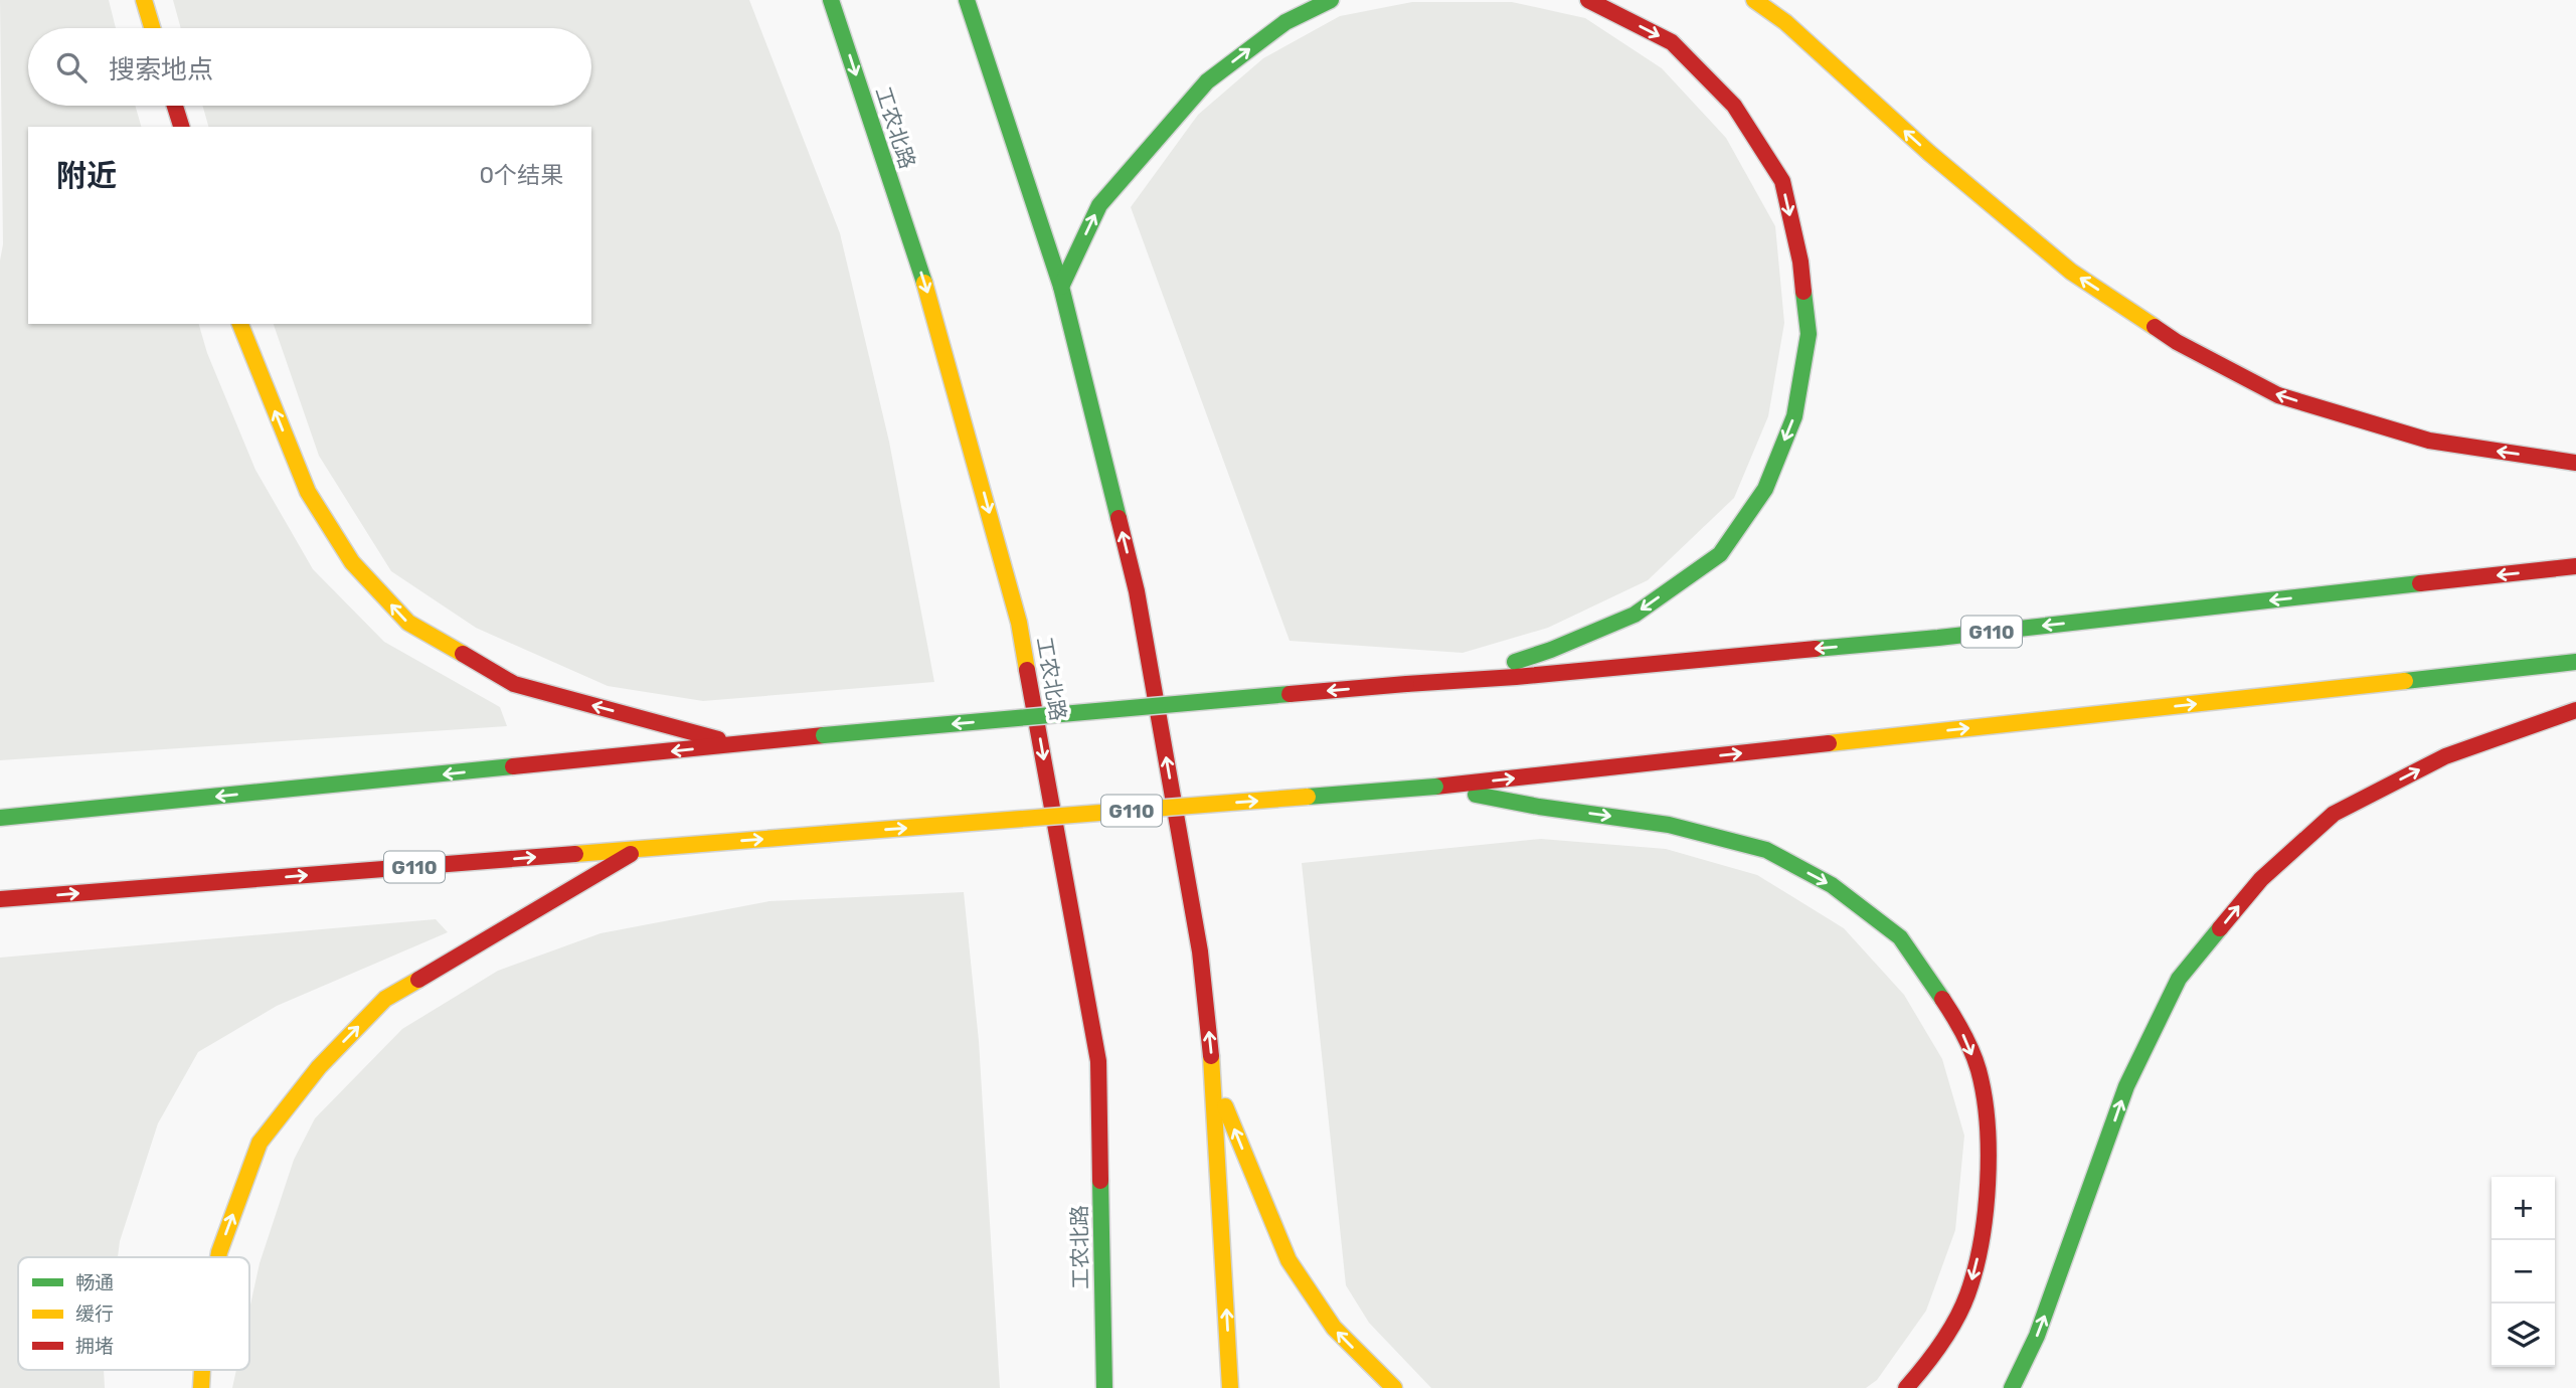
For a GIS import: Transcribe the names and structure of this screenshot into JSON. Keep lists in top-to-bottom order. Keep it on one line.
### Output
{"streets":{"highway":["工农北路","G110"]},"legend":["畅通","缓行","拥堵"],"page":{"search":"搜索地点","heading":["附近","0个结果"],"map_buttons":["+","−"]}}
